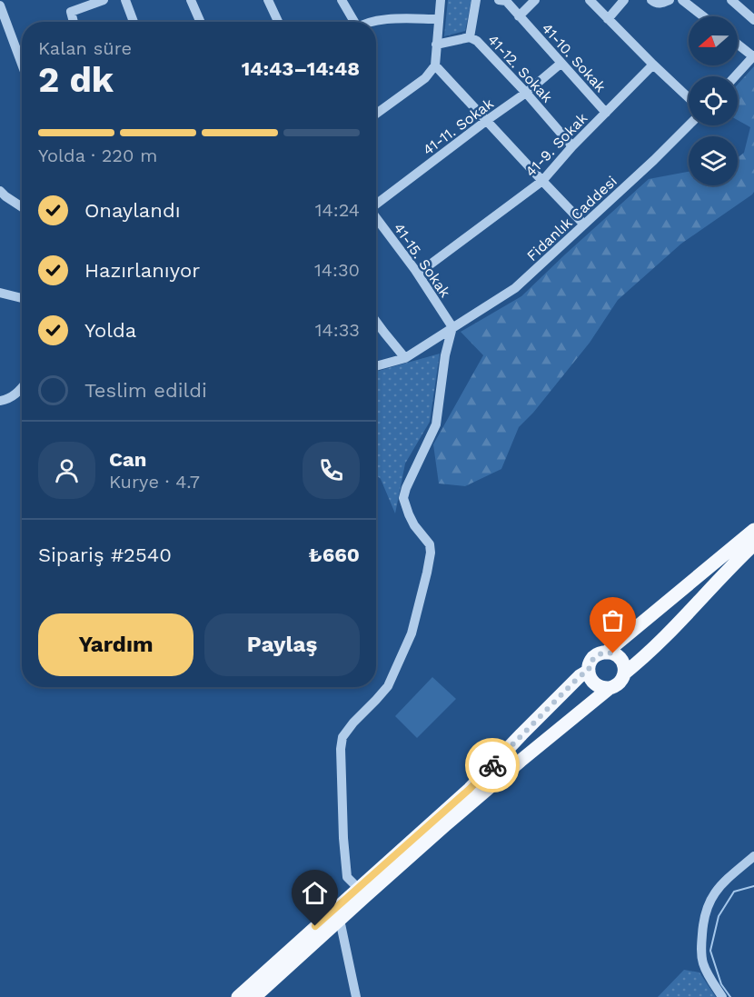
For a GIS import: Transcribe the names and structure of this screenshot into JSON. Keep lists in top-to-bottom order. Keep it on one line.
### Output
{"streets":{"street":["41-10. Sokak","41-12. Sokak","41-11. Sokak","41-9. Sokak","Fidanlık Caddesi","41-15. Sokak"]},"crossings":[["41-10. Sokak","41-11. Sokak"],["41-10. Sokak","41-9. Sokak"],["41-12. Sokak","41-11. Sokak"],["41-12. Sokak","41-9. Sokak"],["41-9. Sokak","41-15. Sokak"],["Fidanlık Caddesi","41-15. Sokak"]],"north":"left","page":{"heading":["2 dk","Kalan süre","14:43–14:48"],"panel":["Can","Kurye · 4.7","Sipariş #2540","₺660"],"bar":"Yolda · 220 m","list":[["Onaylandı","14:24"],["Hazırlanıyor","14:30"],["Yolda","14:33"],"Teslim edildi"],"buttons":["Yardım","Paylaş"]}}
